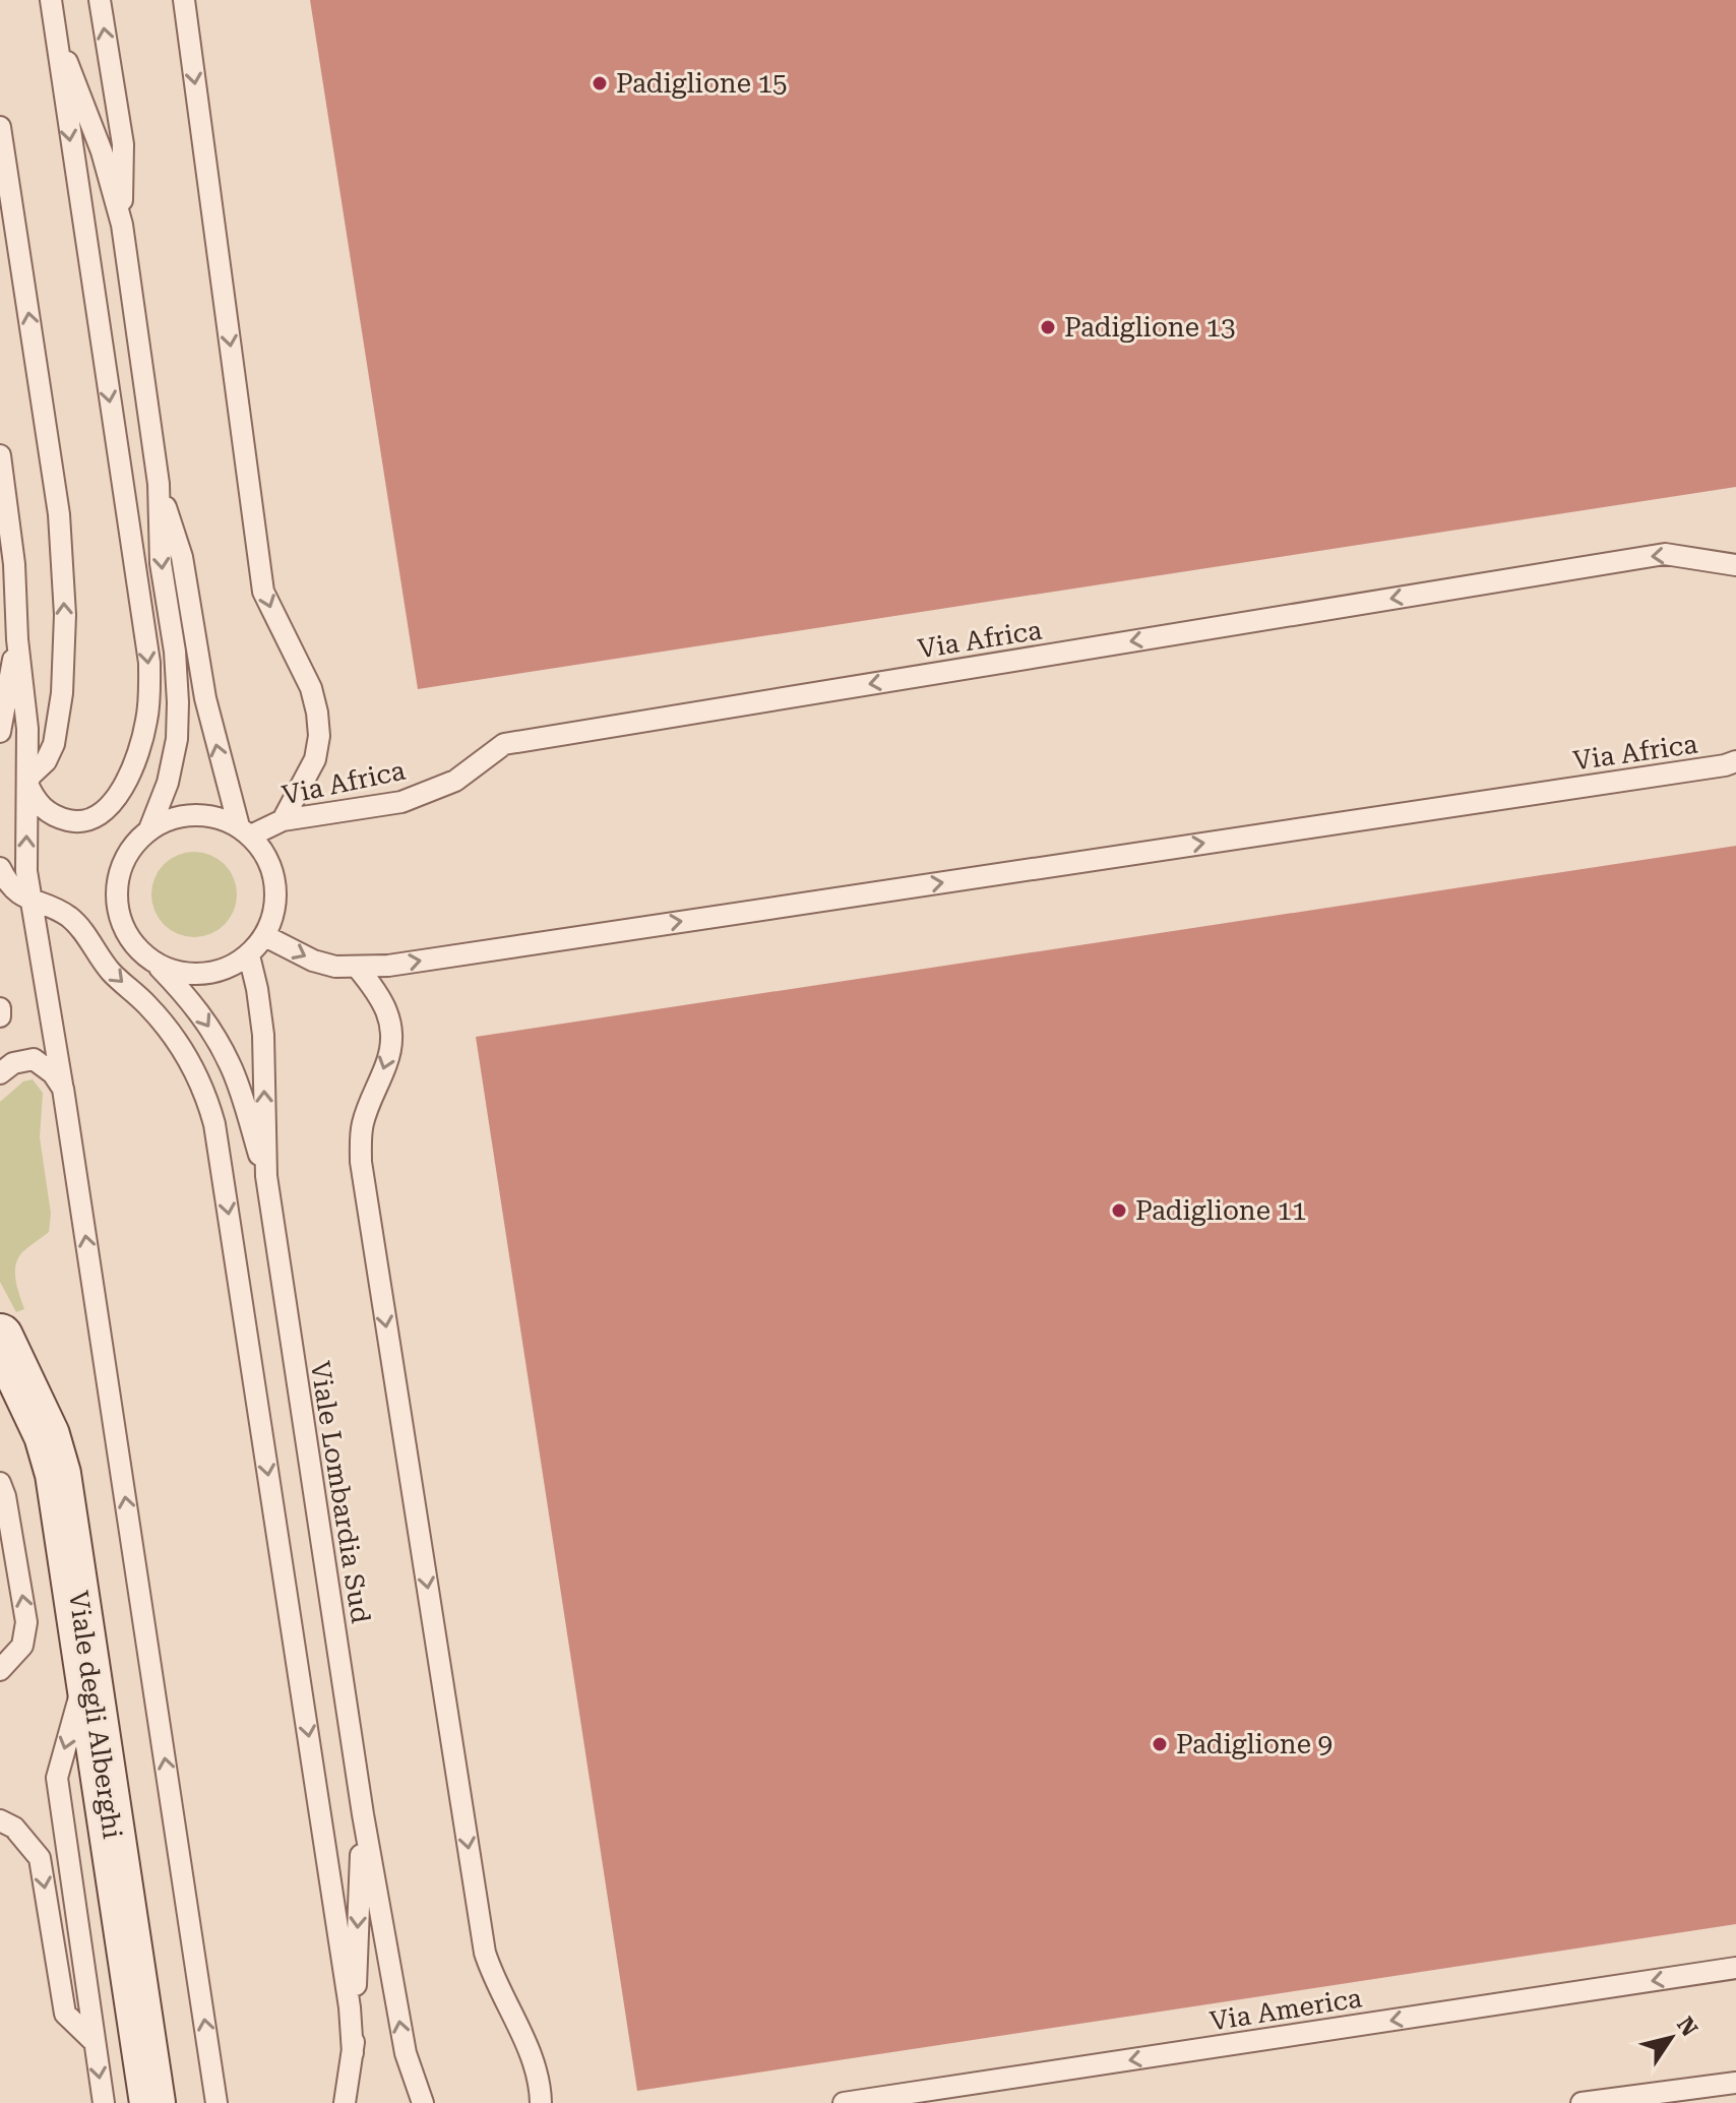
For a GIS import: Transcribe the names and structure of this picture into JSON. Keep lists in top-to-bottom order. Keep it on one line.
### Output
{"streets":{"street":["Viale degli Alberghi"],"lane":["Via Africa","Viale Lombardia Sud","Via America"]},"crossings":[["Via Africa","Viale Lombardia Sud"]],"one_way":["Via America"],"places":["Padiglione 15","Padiglione 13","Padiglione 11","Padiglione 9"],"north":"top right"}
